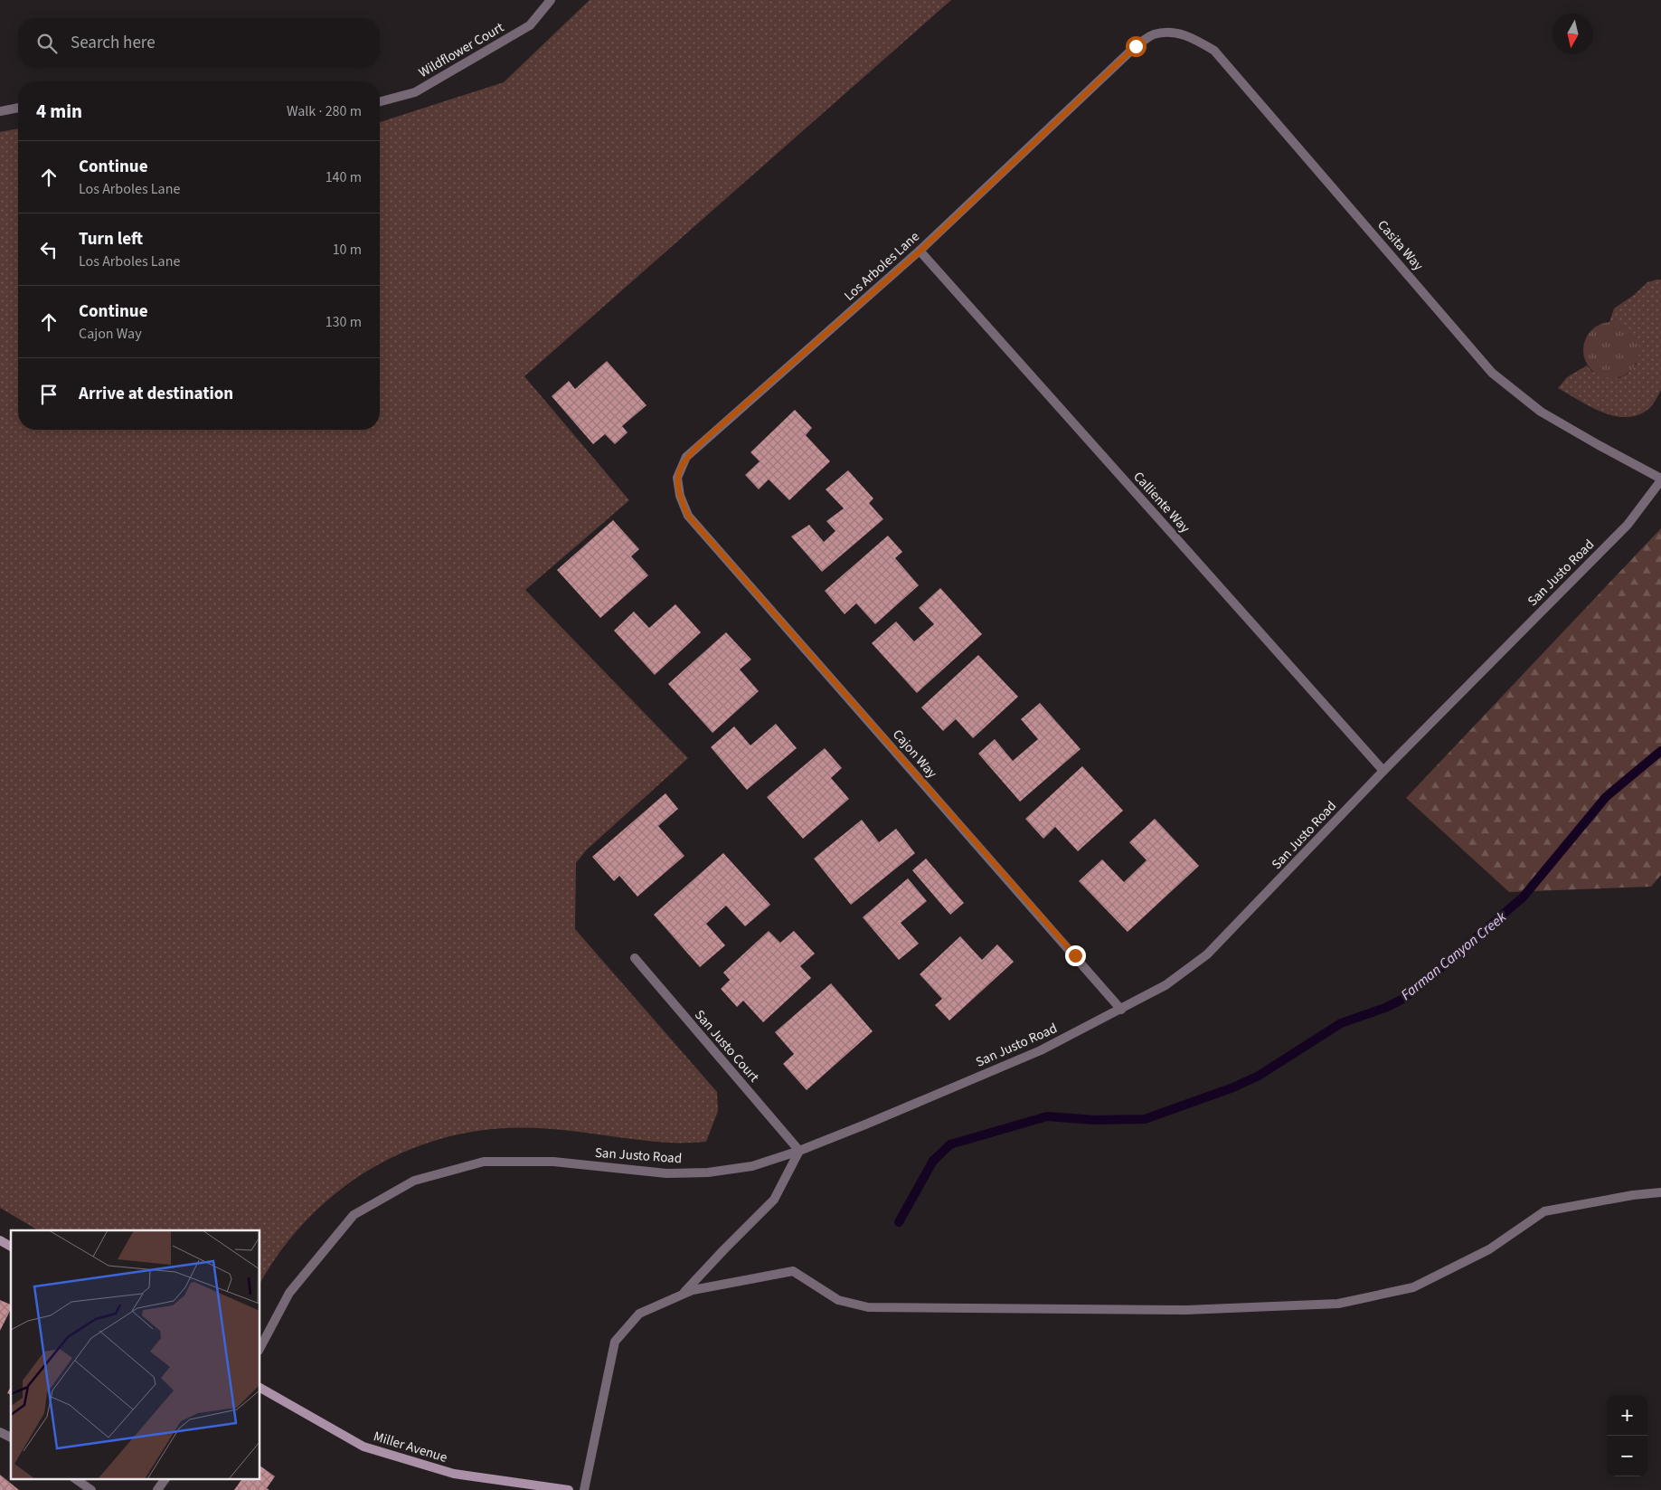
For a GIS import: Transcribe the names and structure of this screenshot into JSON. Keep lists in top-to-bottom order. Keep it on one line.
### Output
{"streets":{"street":["Wildflower Court","Casita Way","Los Arboles Lane","Calliente Way","San Justo Road","Cajon Way","San Justo Court","Miller Avenue"]},"crossings":[["Casita Way","Los Arboles Lane"],["Casita Way","San Justo Road"],["Los Arboles Lane","Calliente Way"],["Los Arboles Lane","Cajon Way"],["Calliente Way","San Justo Road"],["San Justo Road","Cajon Way"],["San Justo Road","San Justo Court"]],"water":["Farman Canyon Creek"],"north":"bottom","page":{"search":"Search here","heading":["4 min","Walk · 280 m"],"list":[["Continue","Los Arboles Lane","140 m"],["Turn left","Los Arboles Lane","10 m"],["Continue","Cajon Way","130 m"],"Arrive at destination"],"map_buttons":["+","−"]}}
